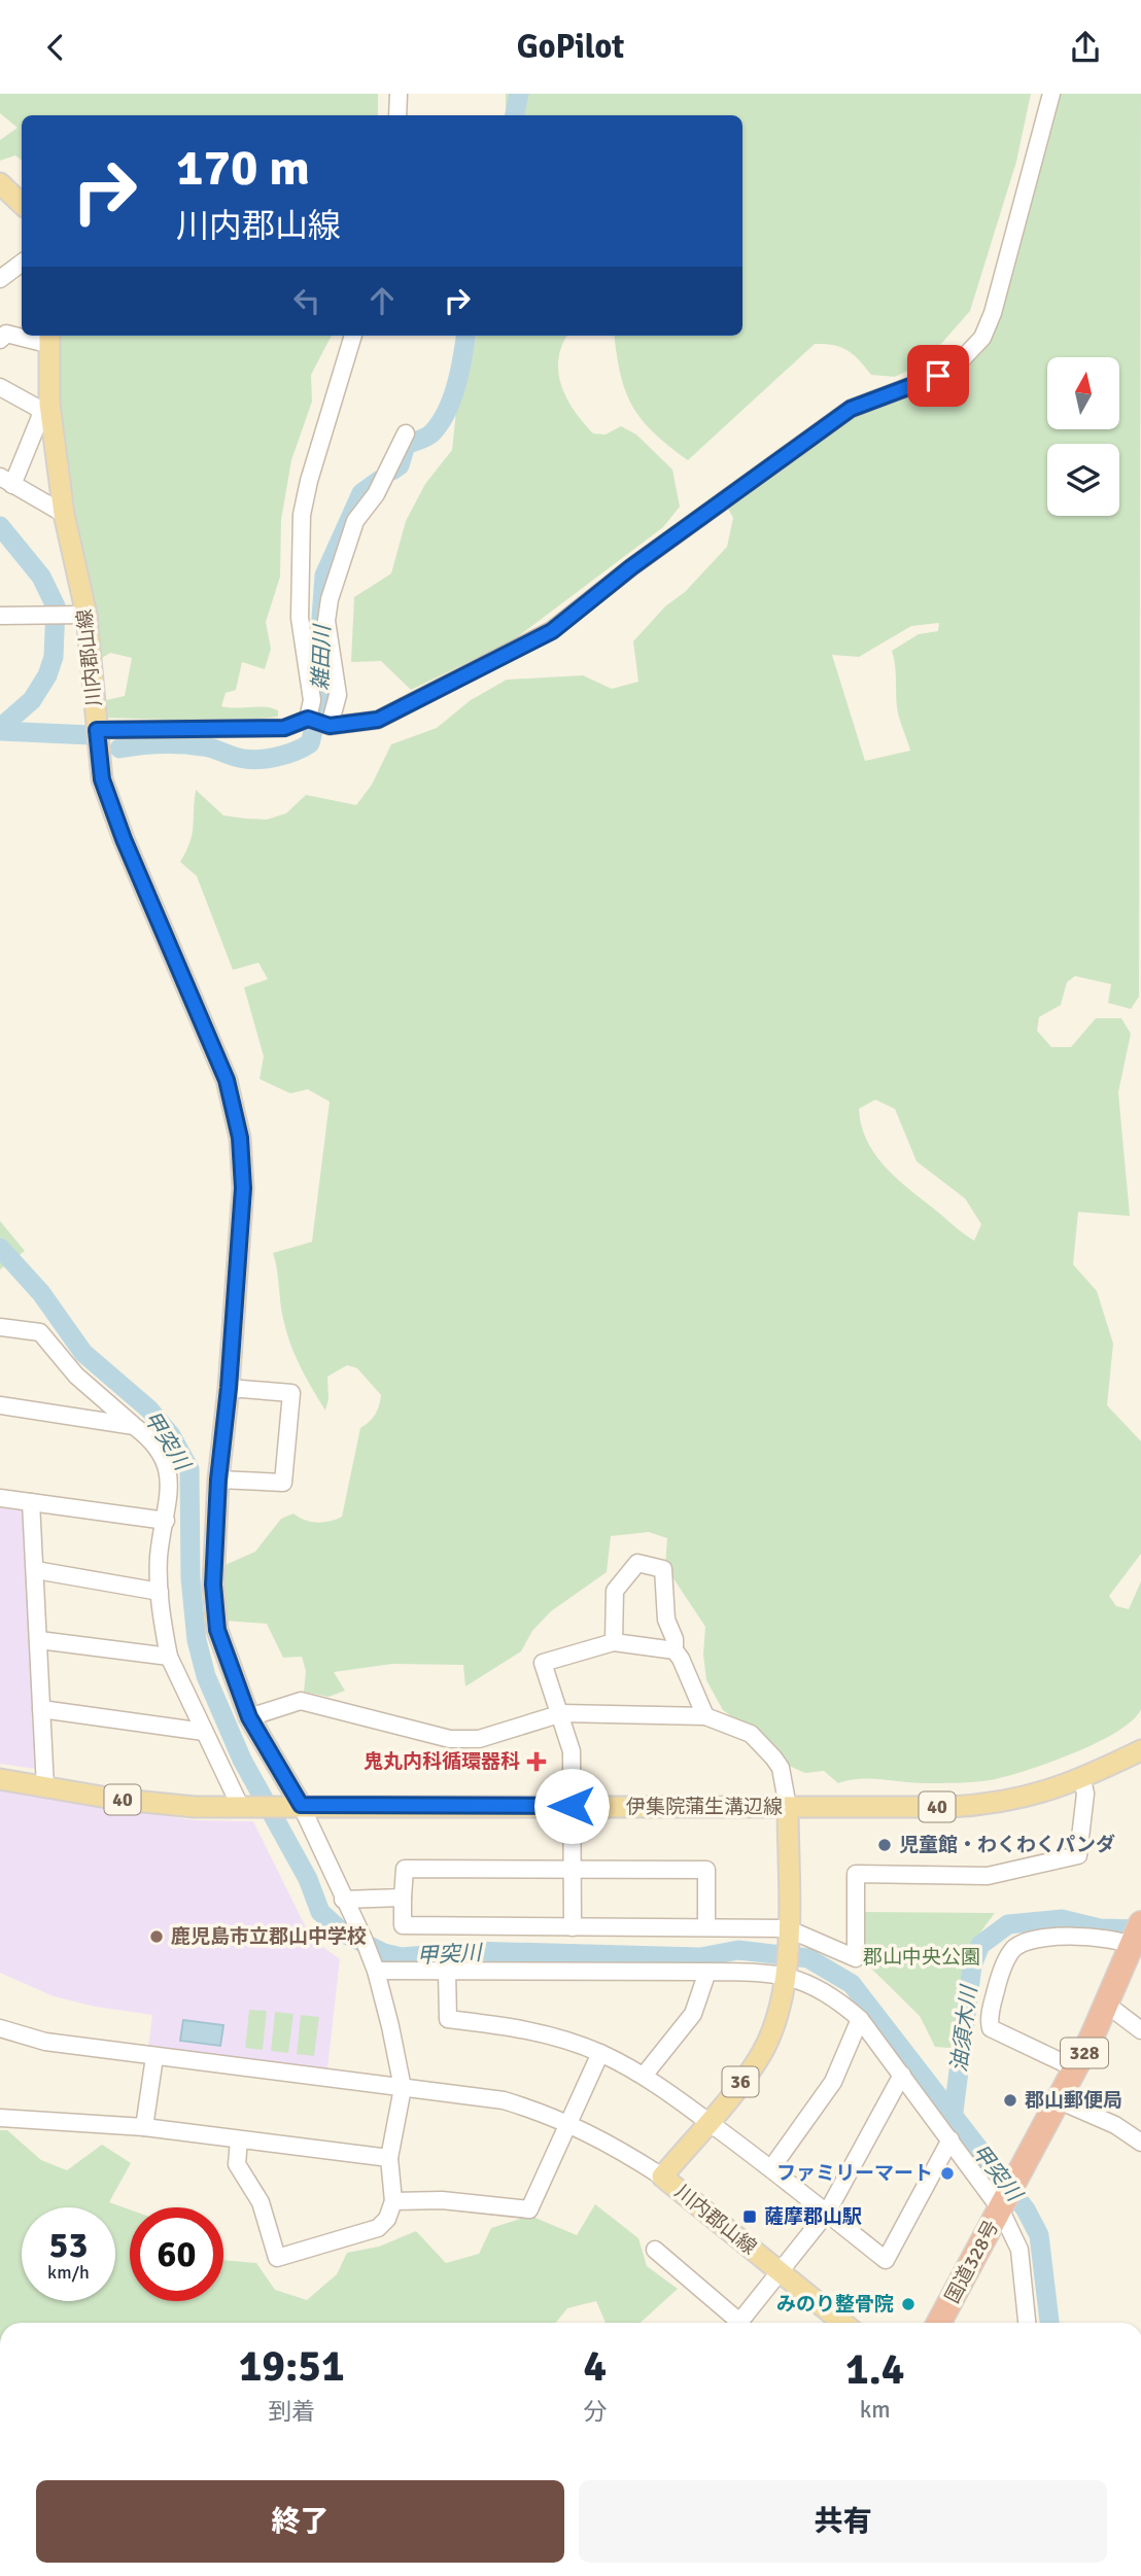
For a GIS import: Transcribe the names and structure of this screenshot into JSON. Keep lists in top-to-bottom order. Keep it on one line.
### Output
{"streets":{"highway":["328","国道328号"],"main road":["川内郡山線","40","伊集院蒲生溝辺線","36"]},"crossings":[["川内郡山線","伊集院蒲生溝辺線"]],"water":["雑田川","甲突川","油須木川"],"parks":["郡山中央公園"],"places":{"health":["鬼丸内科循環器科"],"other":["児童館・わくわくパンダ","鹿児島市立郡山中学校","郡山郵便局","ファミリーマート","みのり整骨院"],"transit":["薩摩郡山駅"]},"north":"top","page":{"header":"GoPilot","turn":["170 m","川内郡山線"],"speed":"53 km/h","limit":"60","eta":["19:51","到着","4","分","1.4","km"],"buttons":["終了","共有"]}}
